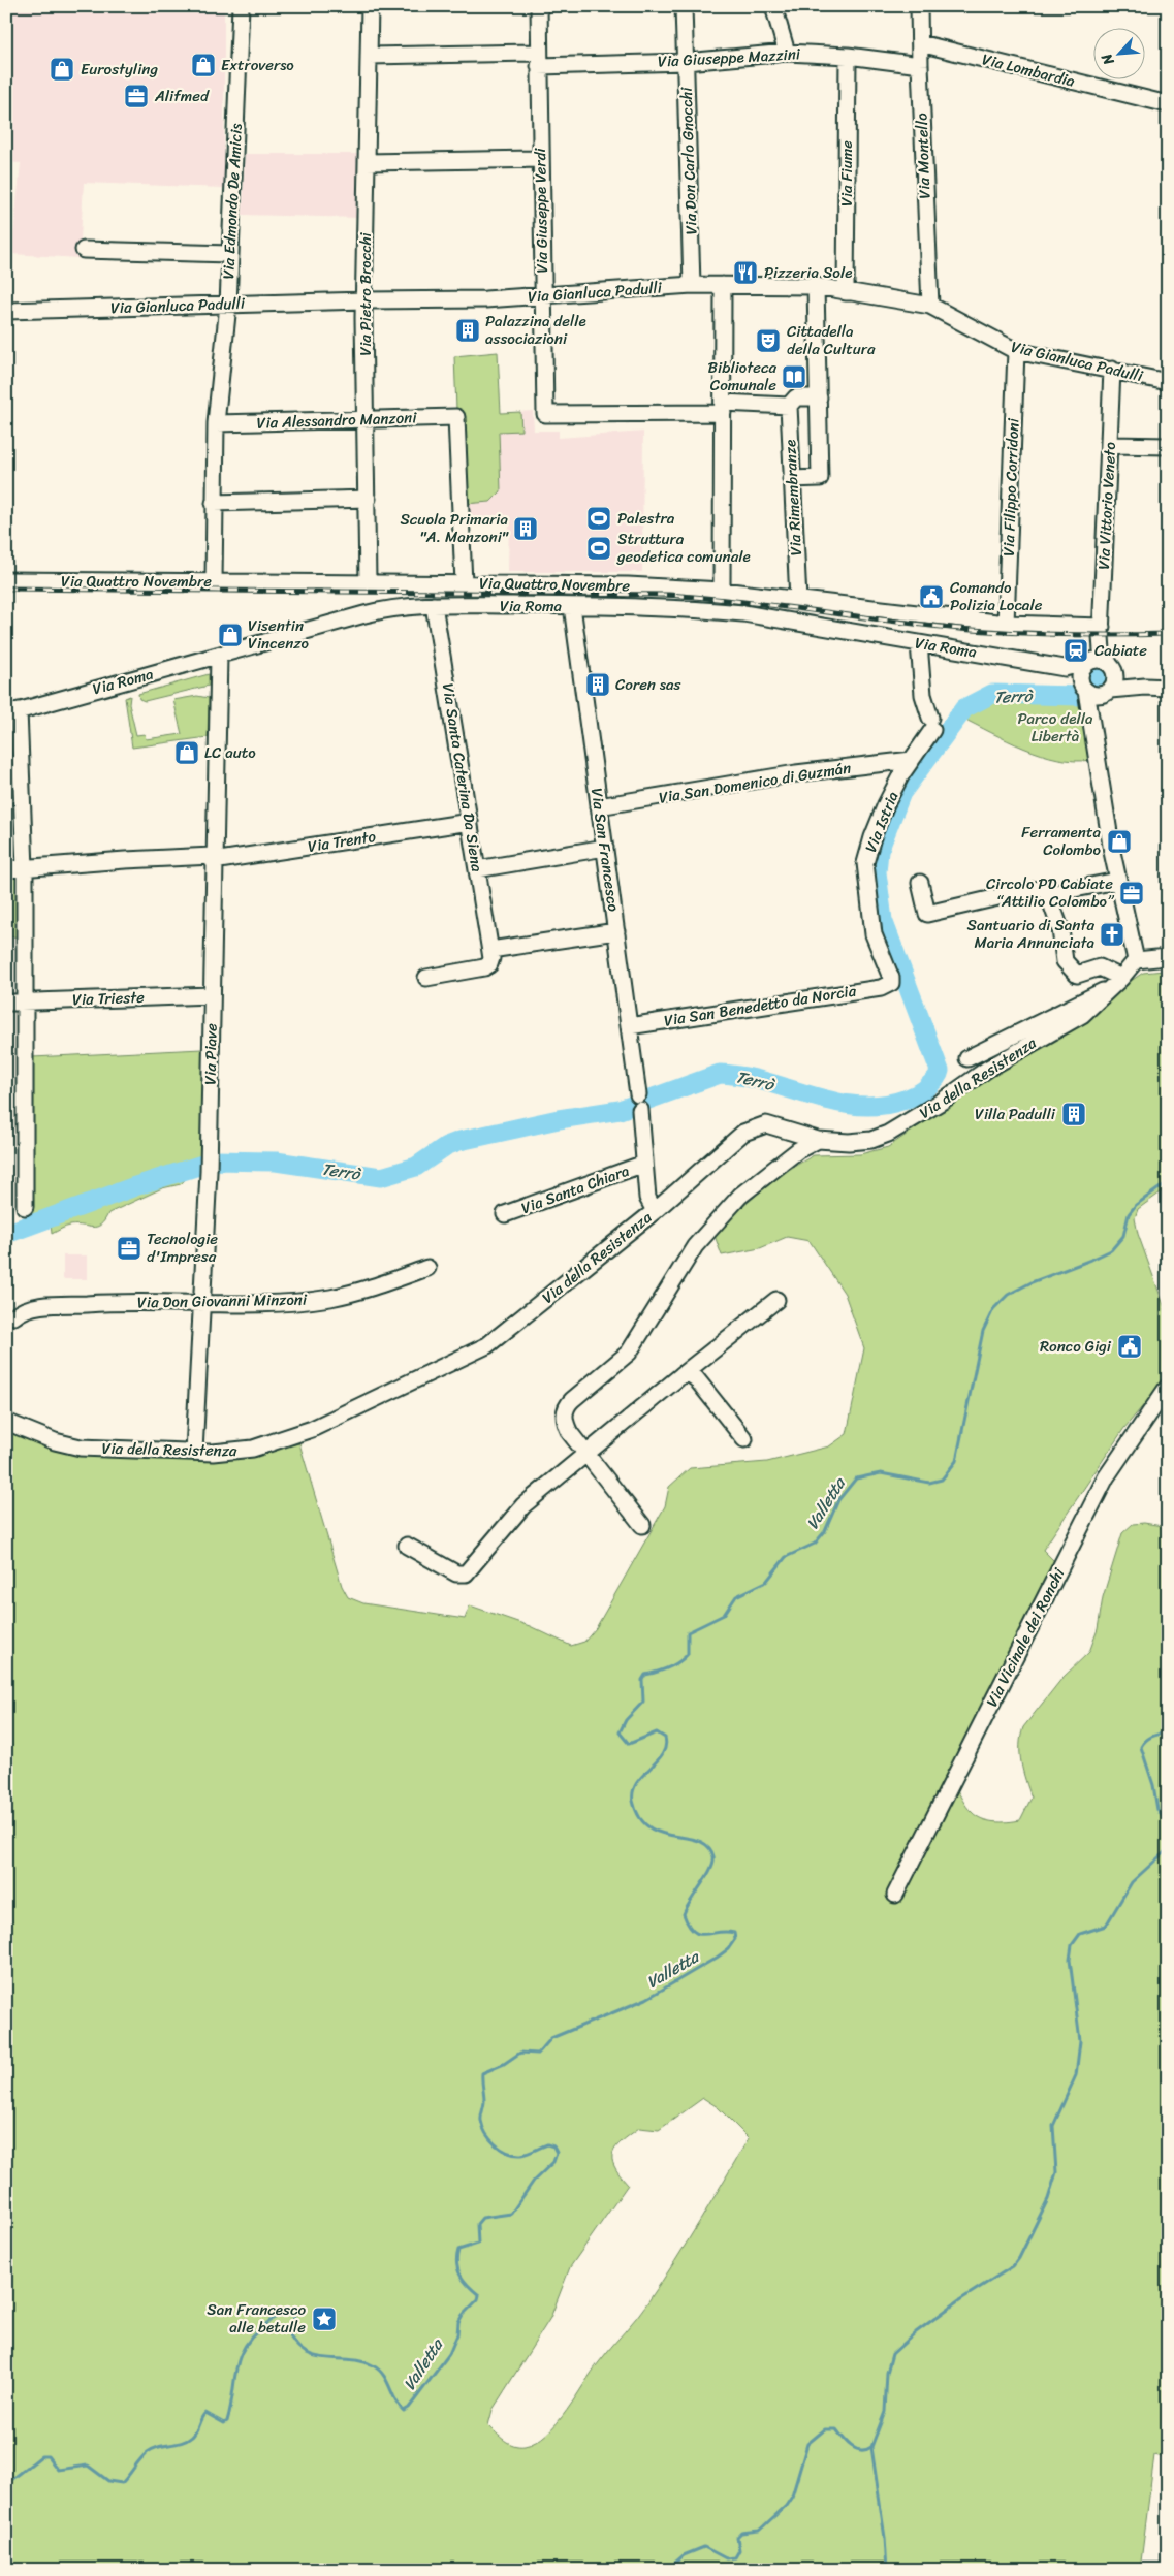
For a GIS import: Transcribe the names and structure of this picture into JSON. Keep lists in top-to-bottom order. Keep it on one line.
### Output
{"streets":{"street":["Via Giuseppe Mazzini","Via Lombardia","Via Montello","Via Don Carlo Gnocchi","Via Fiume","Via Edmondo De Amicis","Via Giuseppe Verdi","Via Gianluca Padulli","Via Pietro Brocchi","Via Alessandro Manzoni","Via Filippo Corridoni","Via Rimembranze","Via Vittorio Veneto","Via Quattro Novembre","Via Roma","Via Santa Caterina Da Siena","Via San Domenico di Guzmán","Via Istria","Via Trento","Via San Francesco","Via Trieste","Via San Benedetto da Norcia","Via Piave","Via della Resistenza","Via Santa Chiara","Via Don Giovanni Minzoni","Via Vicinale dei Ronchi"]},"crossings":[["Via Giuseppe Mazzini","Via Montello"],["Via Giuseppe Mazzini","Via Don Carlo Gnocchi"],["Via Giuseppe Mazzini","Via Fiume"],["Via Giuseppe Mazzini","Via Giuseppe Verdi"],["Via Giuseppe Mazzini","Via Pietro Brocchi"],["Via Lombardia","Via Montello"],["Via Montello","Via Gianluca Padulli"],["Via Don Carlo Gnocchi","Via Gianluca Padulli"],["Via Fiume","Via Gianluca Padulli"],["Via Edmondo De Amicis","Via Gianluca Padulli"],["Via Edmondo De Amicis","Via Alessandro Manzoni"],["Via Edmondo De Amicis","Via Quattro Novembre"],["Via Giuseppe Verdi","Via Gianluca Padulli"],["Via Gianluca Padulli","Via Pietro Brocchi"],["Via Gianluca Padulli","Via Filippo Corridoni"],["Via Gianluca Padulli","Via Vittorio Veneto"],["Via Pietro Brocchi","Via Alessandro Manzoni"],["Via Pietro Brocchi","Via Quattro Novembre"],["Via Alessandro Manzoni","Via Quattro Novembre"],["Via Filippo Corridoni","Via Quattro Novembre"],["Via Rimembranze","Via Quattro Novembre"],["Via Vittorio Veneto","Via Quattro Novembre"],["Via Vittorio Veneto","Via Roma"],["Via Roma","Via Santa Caterina Da Siena"],["Via Roma","Via Istria"],["Via Roma","Via San Francesco"],["Via Roma","Via Piave"],["Via Santa Caterina Da Siena","Via Trento"],["Via San Domenico di Guzmán","Via Istria"],["Via San Domenico di Guzmán","Via San Francesco"],["Via Istria","Via San Benedetto da Norcia"],["Via Trento","Via Piave"],["Via San Francesco","Via San Benedetto da Norcia"],["Via San Francesco","Via della Resistenza"],["Via San Francesco","Via Santa Chiara"],["Via Trieste","Via Piave"],["Via Piave","Via della Resistenza"],["Via Piave","Via Don Giovanni Minzoni"]],"water":["Terrò","Valletta"],"parks":["Parco della Libertà"],"places":{"shop":["Extroverso","Eurostyling","Visentin Vincenzo","LC auto","Ferramenta Colombo"],"office":["Alifmed","Circolo PD Cabiate “Attilio Colombo”","Tecnologie d'Impresa"],"restaurant":["Pizzeria Sole"],"building":["Palazzina delle associazioni","Scuola Primaria \"A. Manzoni\"","Coren sas","Villa Padulli"],"theatre":["Cittadella della Cultura"],"library":["Biblioteca Comunale"],"sports":["Palestra","Struttura geodetica comunale"],"public building":["Comando Polizia Locale","Ronco Gigi"],"station":["Cabiate"],"church":["Santuario di Santa Maria Annunciata"],"place":["San Francesco alle betulle"]},"north":"bottom left"}
